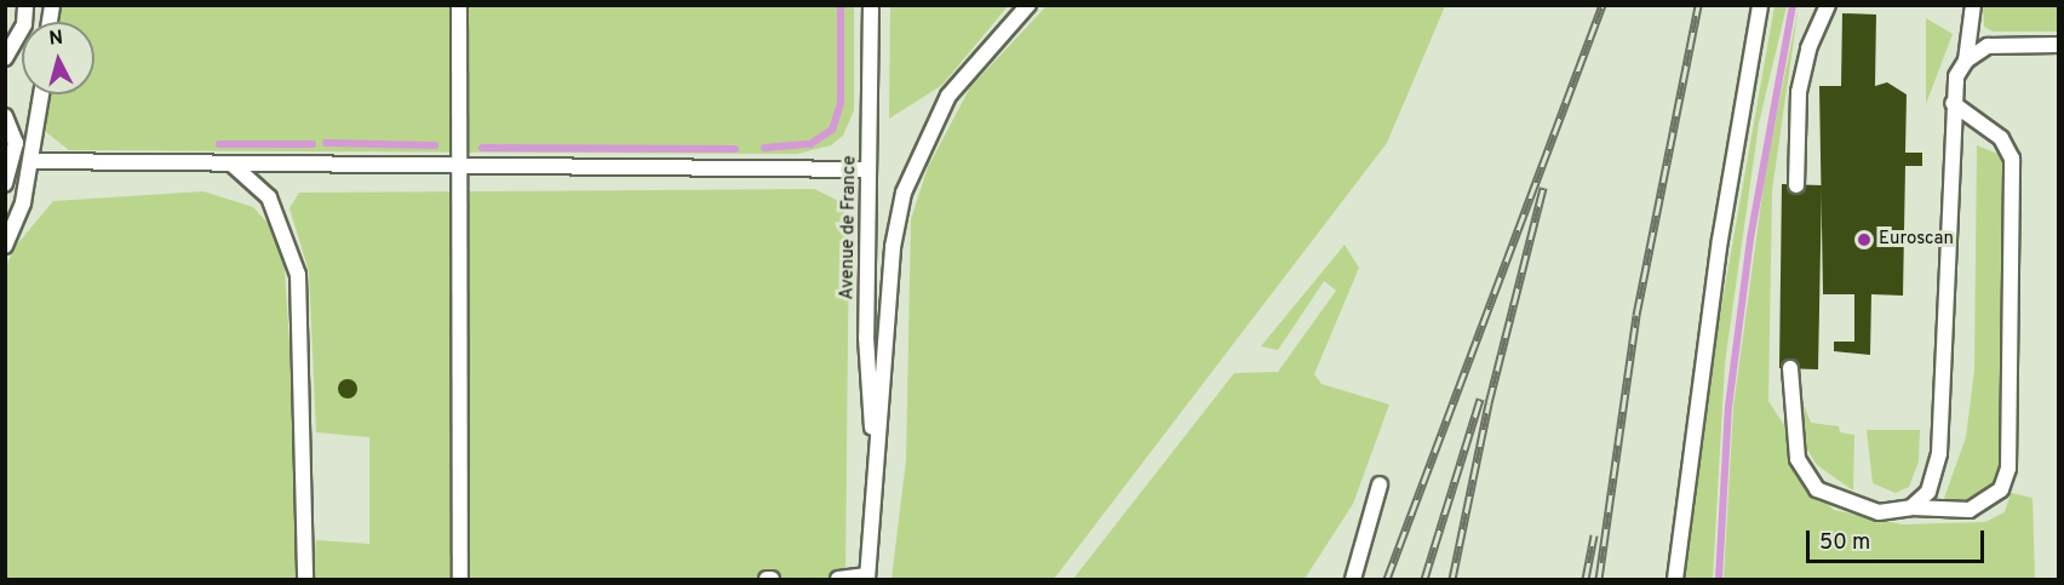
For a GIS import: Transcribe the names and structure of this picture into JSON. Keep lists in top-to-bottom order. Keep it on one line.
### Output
{"streets":{"lane":["Avenue de France"]},"places":["Euroscan"],"scale_bar":"50 m","north":"top"}
